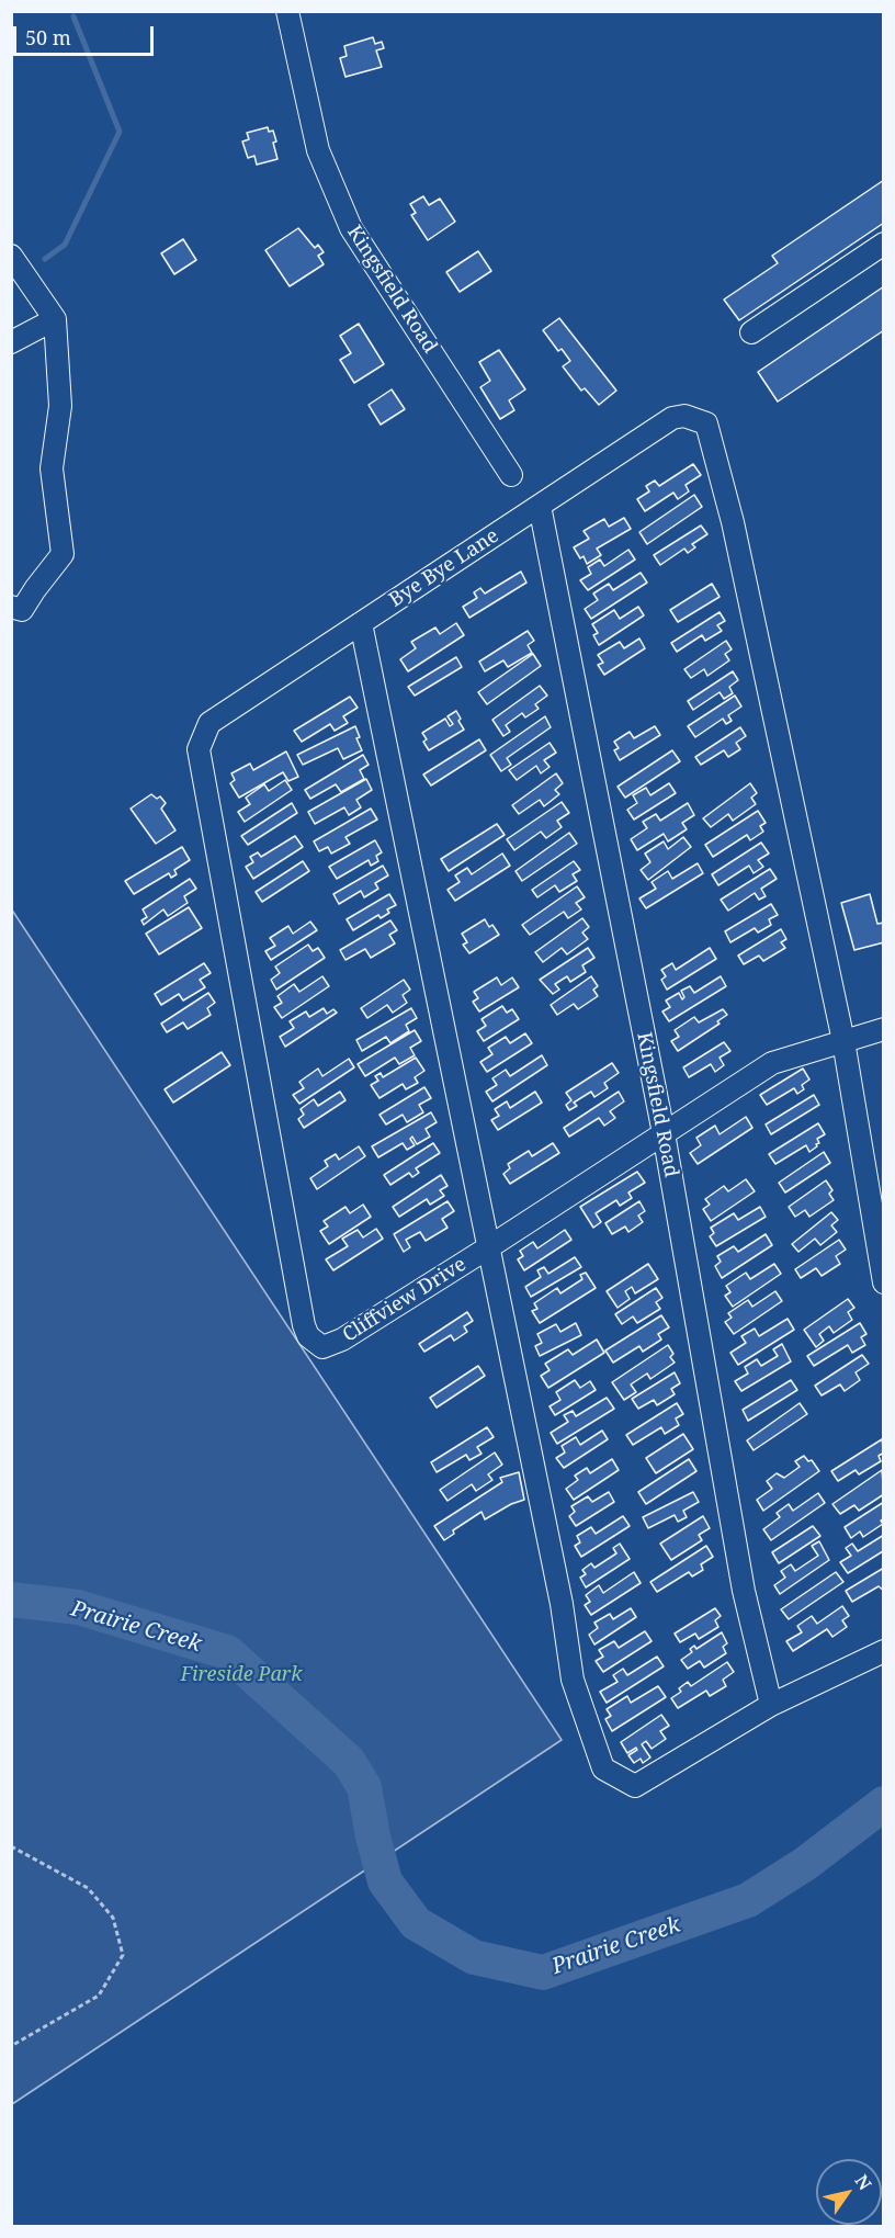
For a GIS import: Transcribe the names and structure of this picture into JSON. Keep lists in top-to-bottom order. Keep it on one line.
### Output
{"streets":{"street":["Kingsfield Road","Bye Bye Lane","Cliffview Drive"]},"crossings":[["Kingsfield Road","Bye Bye Lane"],["Kingsfield Road","Cliffview Drive"],["Bye Bye Lane","Cliffview Drive"]],"water":["Prairie Creek"],"parks":["Fireside Park"],"scale_bar":"50 m","north":"top right"}
